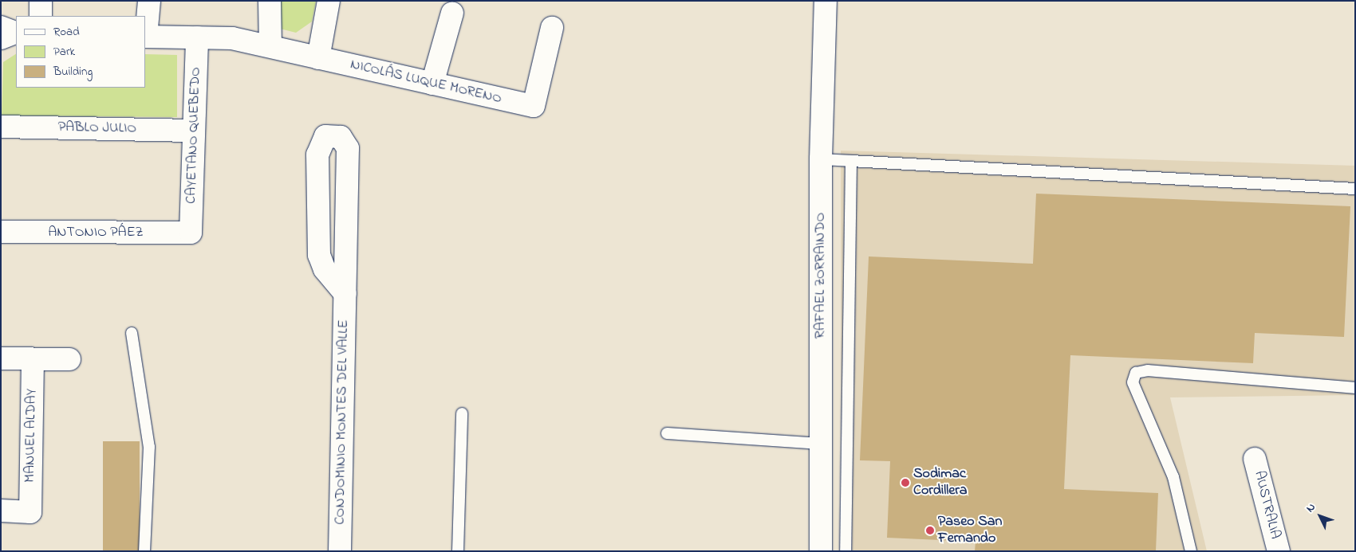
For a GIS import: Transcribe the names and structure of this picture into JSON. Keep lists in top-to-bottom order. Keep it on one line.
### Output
{"streets":{"street":["NICOLÁS LUQUE MORENO","PABLO JULIO","CAYETANO QUEBEDO","ANTONIO PÁEZ","RAFAEL ZORRAINDO","CONDOMINIO MONTES DEL VALLE","MANUEL ALDAY","AUSTRALIA"]},"crossings":[["NICOLÁS LUQUE MORENO","CAYETANO QUEBEDO"],["PABLO JULIO","CAYETANO QUEBEDO"],["CAYETANO QUEBEDO","ANTONIO PÁEZ"]],"places":["Sodimac Cordillera","Paseo San Fernando"],"legend":["Road","Park","Building"],"north":"top left"}
